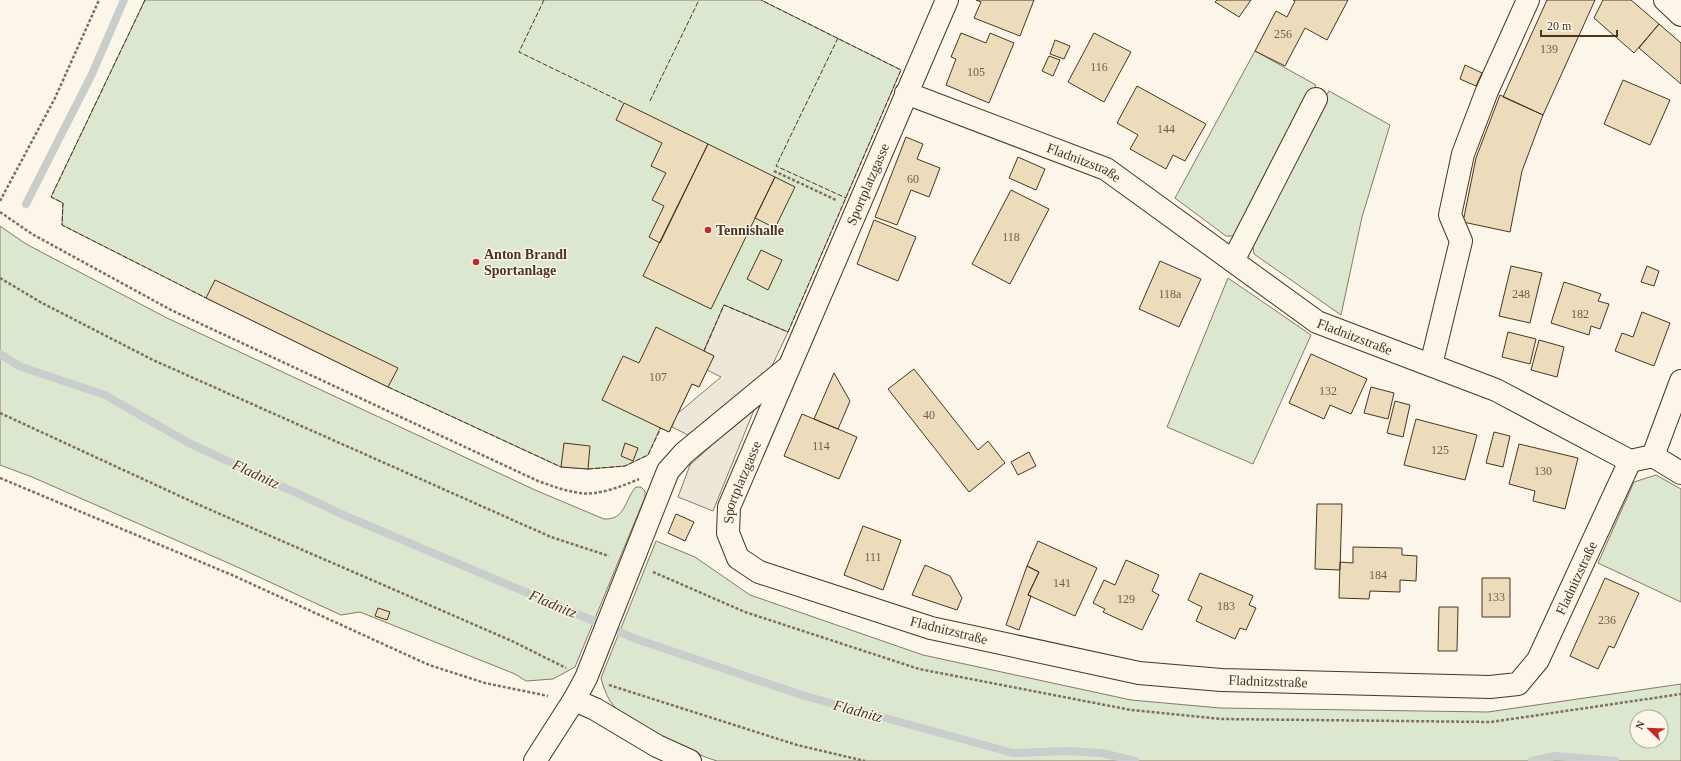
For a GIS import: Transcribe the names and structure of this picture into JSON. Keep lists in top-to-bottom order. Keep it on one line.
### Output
{"streets":{"street":["Fladnitzstraße","Sportplatzgasse"]},"crossings":[["Fladnitzstraße","Sportplatzgasse"]],"water":["Fladnitz"],"places":["Tennishalle","Anton Brandl Sportanlage"],"house_numbers":["256","139","116","105","144","60","118","118a","248","182","107","132","40","114","125","130","111","184","141","133","129","183","236"],"scale_bar":"20 m","north":"top left"}
